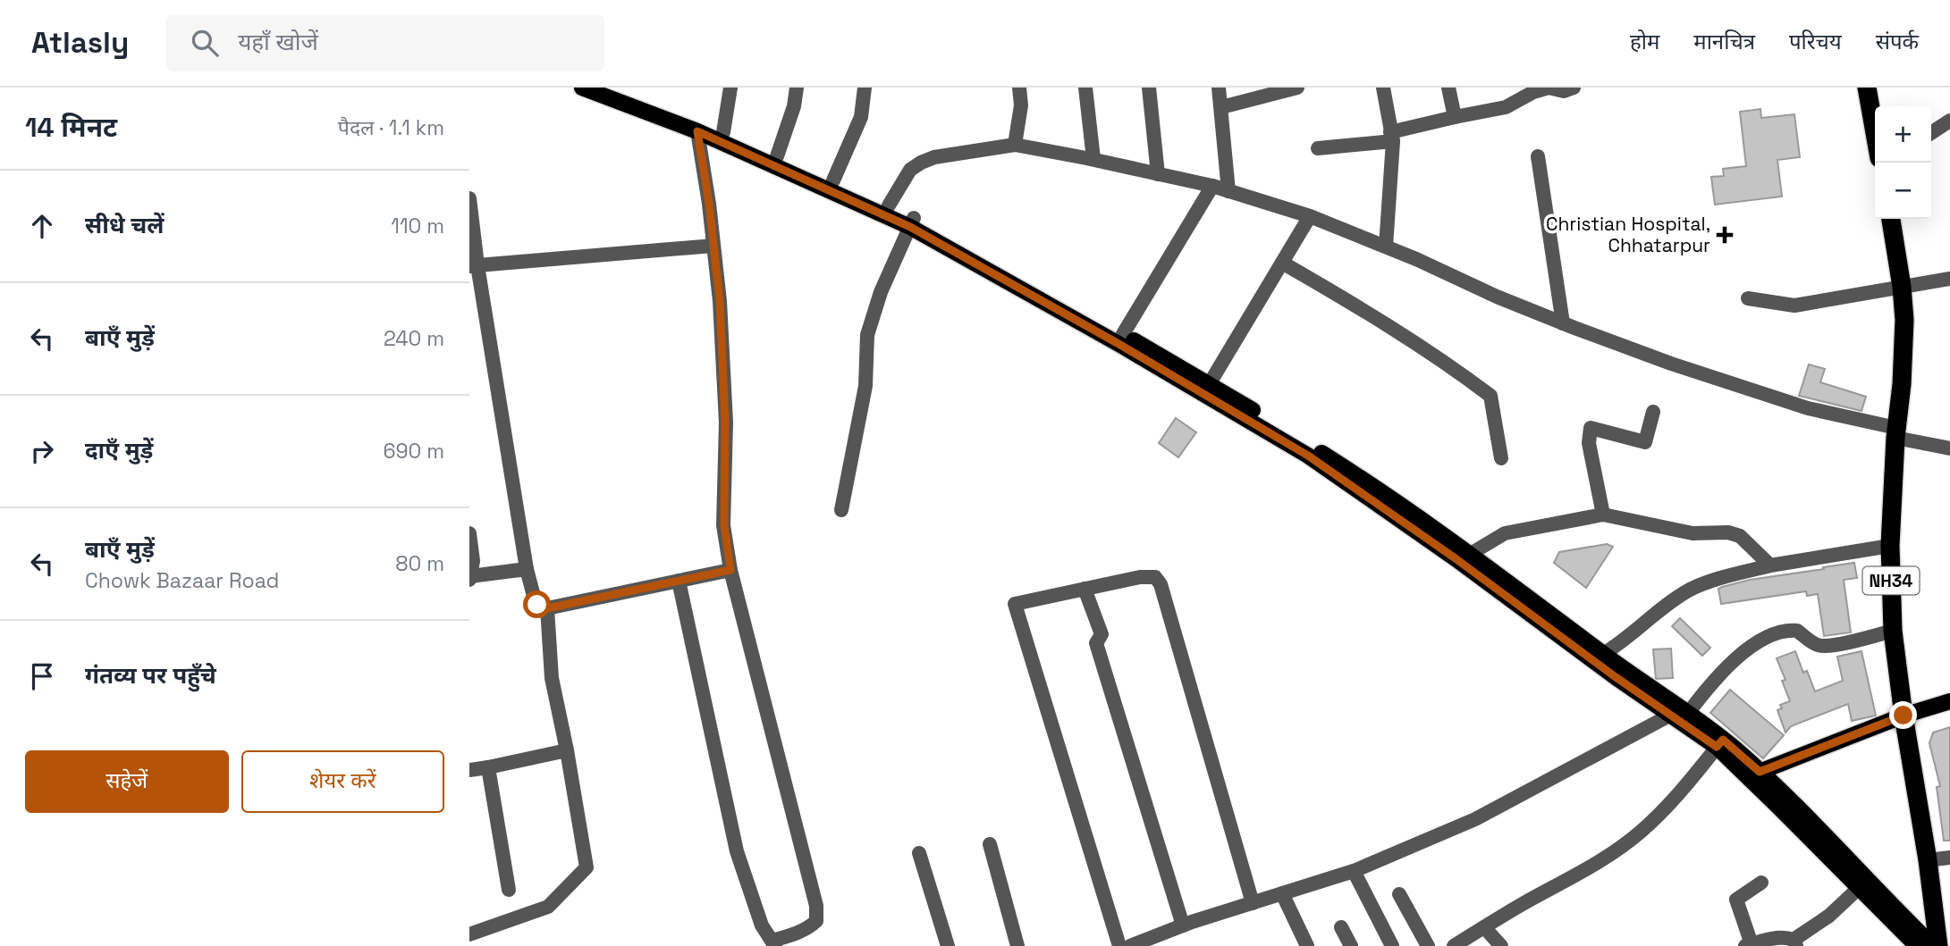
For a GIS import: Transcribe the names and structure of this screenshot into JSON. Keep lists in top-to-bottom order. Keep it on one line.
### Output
{"streets":{"highway":["NH34"]},"places":{"health":["Christian Hospital, Chhatarpur"]},"page":{"header":"Atlasly","search":"यहाँ खोजें","nav":["होम","मानचित्र","परिचय","संपर्क"],"heading":["14 मिनट","पैदल · 1.1 km"],"map_buttons":["+","−"],"list":[["सीधे चलें","110 m"],["बाएँ मुड़ें","240 m"],["दाएँ मुड़ें","690 m"],["बाएँ मुड़ें","Chowk Bazaar Road","80 m"],"गंतव्य पर पहुँचे"],"buttons":["सहेजें","शेयर करें"]}}
